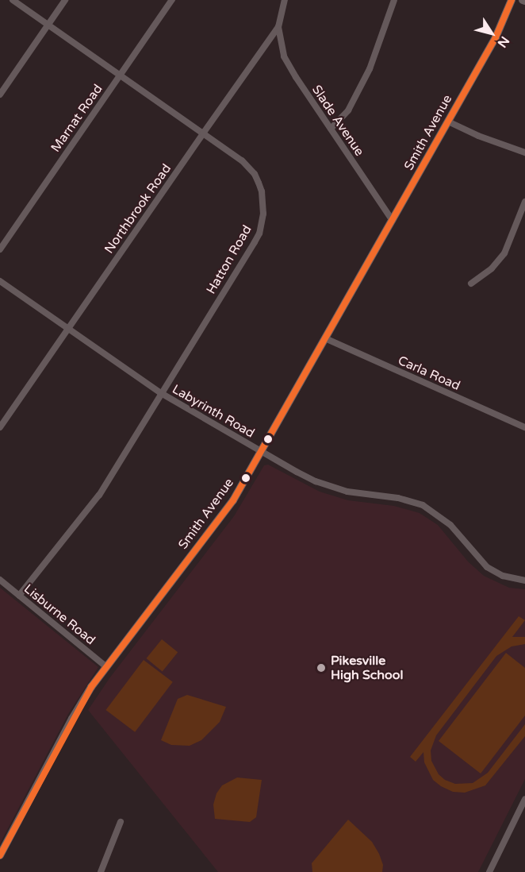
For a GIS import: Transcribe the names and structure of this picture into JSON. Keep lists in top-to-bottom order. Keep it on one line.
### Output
{"streets":{"main road":["Smith Avenue"],"street":["Marnat Road","Slade Avenue","Northbrook Road","Hatton Road","Carla Road","Labyrinth Road","Lisburne Road"]},"crossings":[["Marnat Road","Hatton Road"],["Slade Avenue","Smith Avenue"],["Slade Avenue","Northbrook Road"],["Smith Avenue","Carla Road"],["Smith Avenue","Labyrinth Road"],["Smith Avenue","Lisburne Road"],["Northbrook Road","Hatton Road"],["Northbrook Road","Labyrinth Road"],["Hatton Road","Labyrinth Road"],["Hatton Road","Lisburne Road"]],"places":["Pikesville High School"],"north":"bottom right"}
